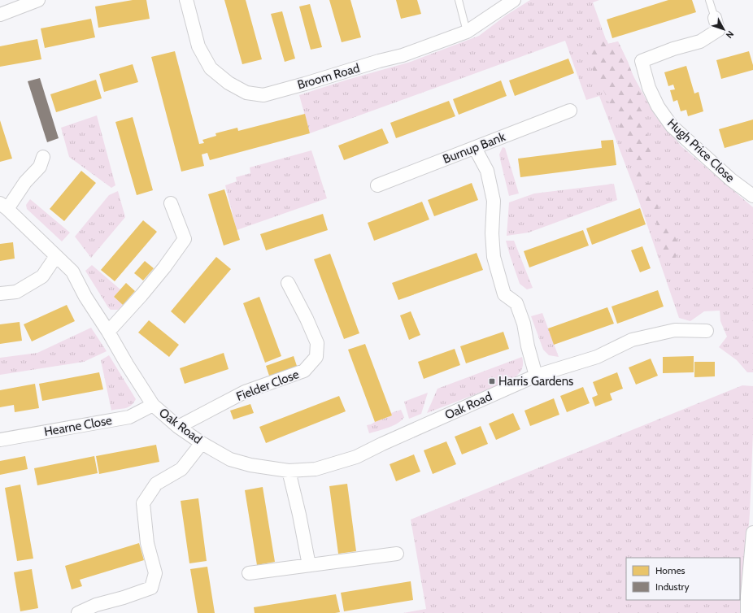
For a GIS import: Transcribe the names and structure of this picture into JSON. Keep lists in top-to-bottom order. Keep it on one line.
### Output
{"streets":{"street":["Broom Road","Burnup Bank","Hugh Price Close","Fielder Close","Oak Road","Hearne Close"]},"crossings":[["Fielder Close","Oak Road"],["Oak Road","Hearne Close"]],"places":{"transit":["Harris Gardens"]},"legend":["Homes","Industry"],"north":"bottom right"}
